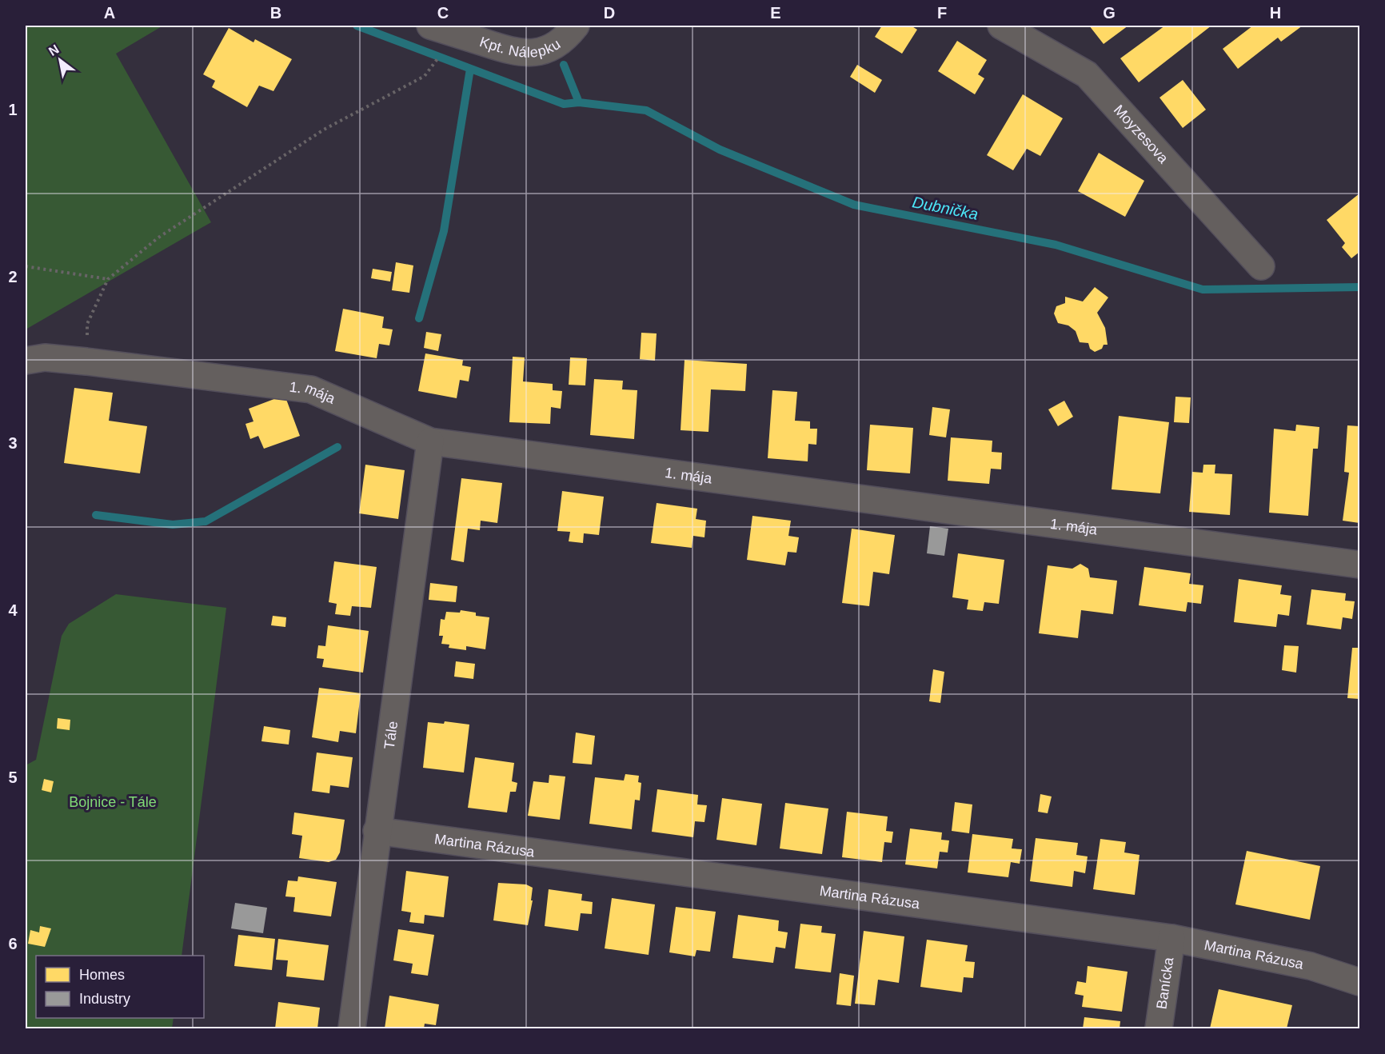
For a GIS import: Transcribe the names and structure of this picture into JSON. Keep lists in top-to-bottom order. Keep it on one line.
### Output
{"streets":{"street":["Kpt. Nálepku","Moyzesova","1. mája","Tále","Martina Rázusa","Banícka"]},"crossings":[["1. mája","Tále"],["Tále","Martina Rázusa"],["Martina Rázusa","Banícka"]],"water":["Dubnička"],"parks":["Bojnice - Tále"],"legend":["Homes","Industry"],"north":"top left","grid":{"columns":["A","B","C","D","E","F","G","H"],"rows":["1","2","3","4","5","6"]}}
